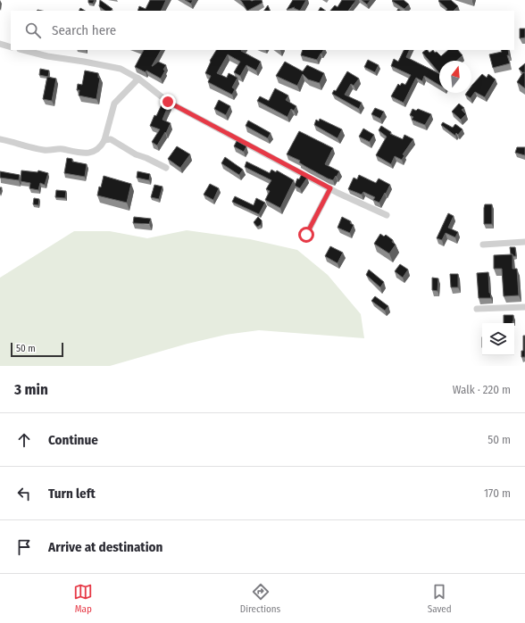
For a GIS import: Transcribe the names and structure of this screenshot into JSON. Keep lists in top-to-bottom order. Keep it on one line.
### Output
{"scale_bar":"50 m","north":"top","page":{"search":"Search here","scale":"50 m","heading":["3 min","Walk · 220 m"],"list":[["Continue","50 m"],["Turn left","170 m"],"Arrive at destination"],"nav":["Map","Directions","Saved"]}}
